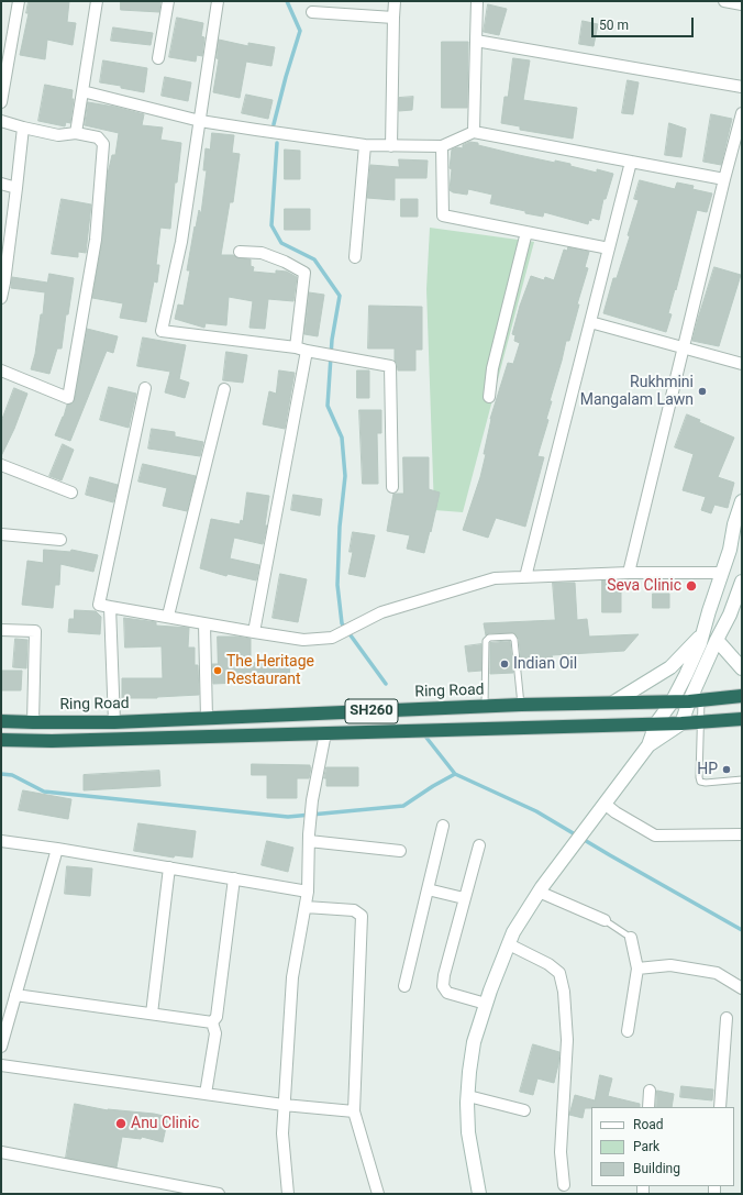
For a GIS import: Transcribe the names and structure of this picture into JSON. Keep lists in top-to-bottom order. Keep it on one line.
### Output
{"streets":{"highway":["Ring Road","SH260"]},"places":["Rukhmini Mangalam Lawn","Seva Clinic","Indian Oil","The Heritage Restaurant","HP","Anu Clinic"],"legend":["Road","Park","Building"],"scale_bar":"50 m"}
